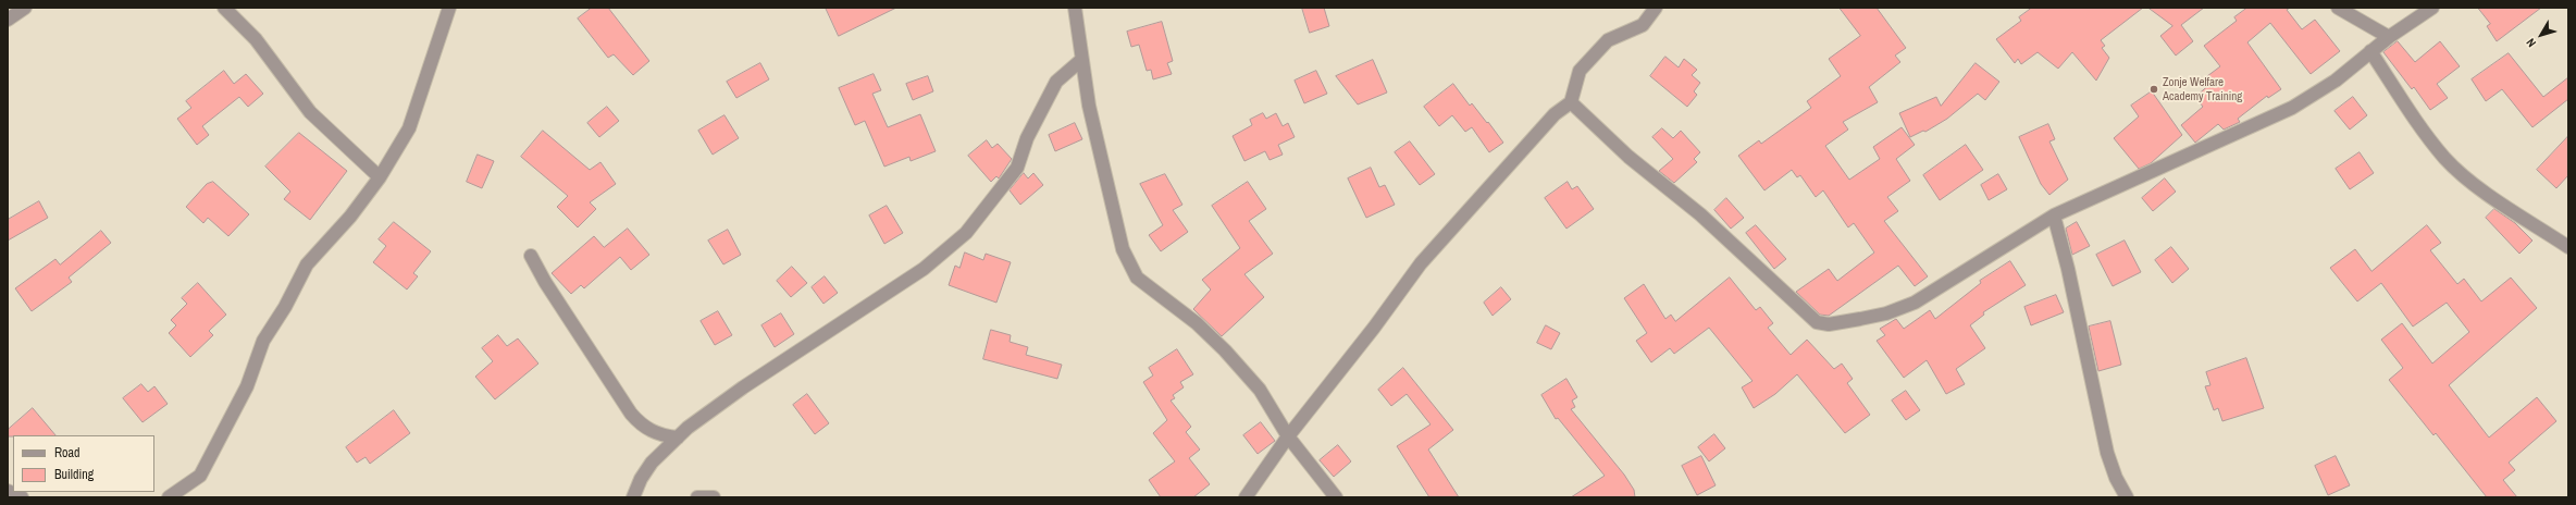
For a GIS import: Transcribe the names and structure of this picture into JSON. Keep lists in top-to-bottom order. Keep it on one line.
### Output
{"places":["Zonje Welfare Academy Training"],"legend":["Road","Building"],"north":"bottom left"}
